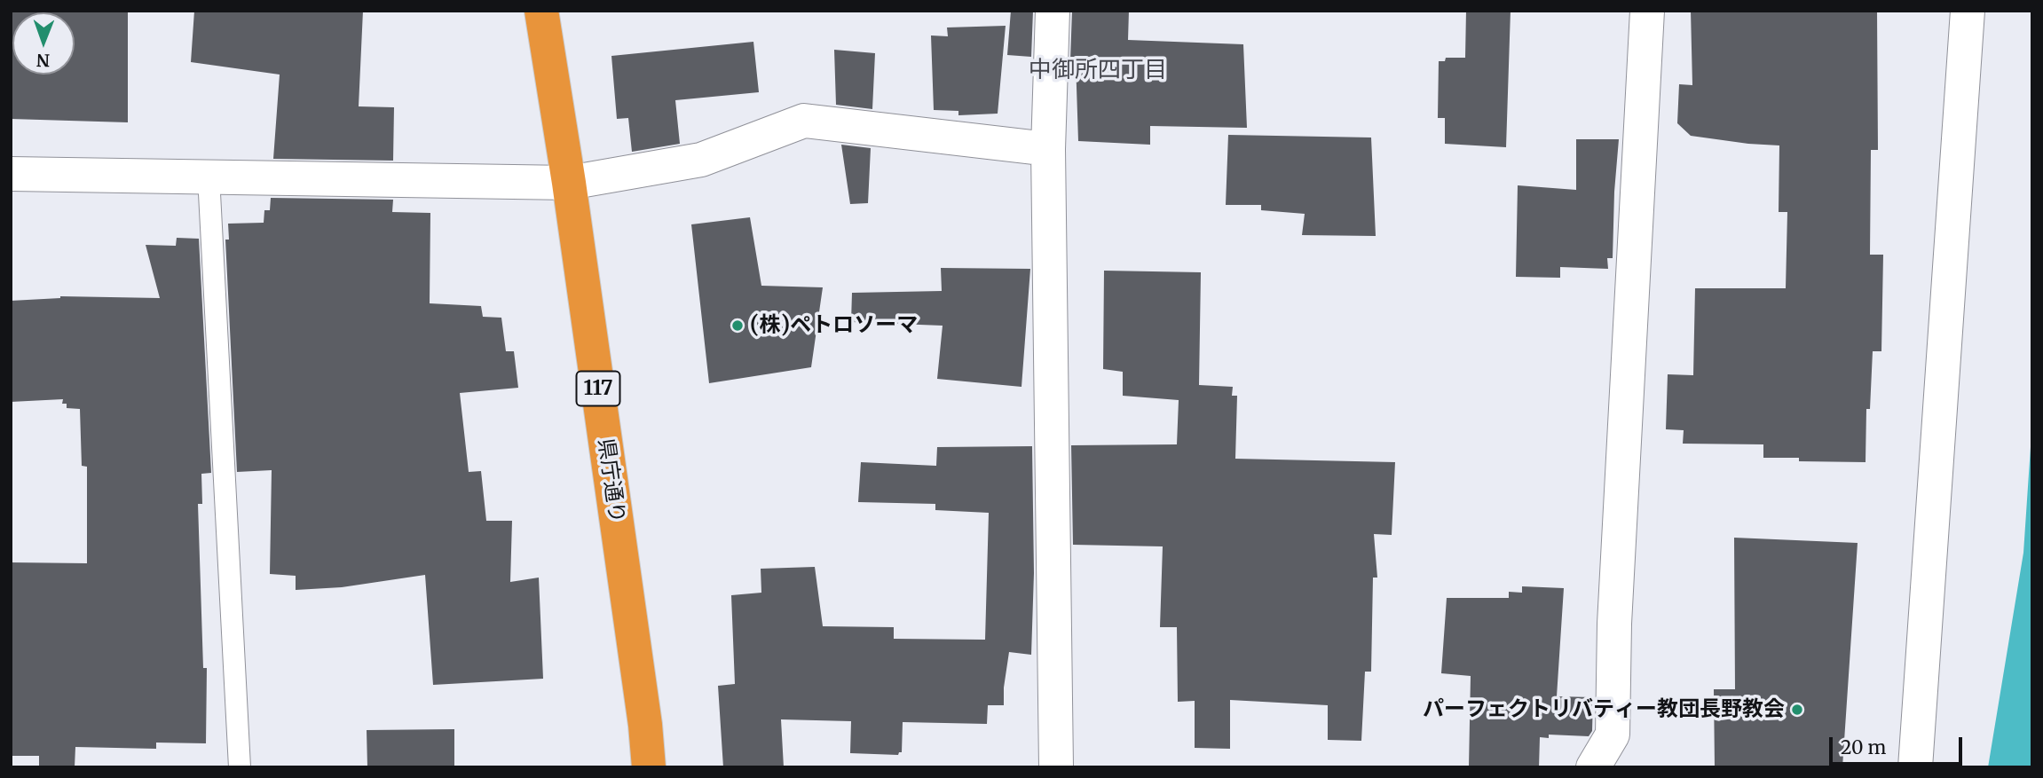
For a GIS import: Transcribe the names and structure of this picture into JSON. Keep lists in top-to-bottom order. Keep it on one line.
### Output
{"streets":{"highway":["117","県庁通り"]},"districts":["中御所四丁目"],"places":["(株)ペトロソーマ","パーフェクトリバティー教団長野教会"],"scale_bar":"20 m","north":"bottom"}
